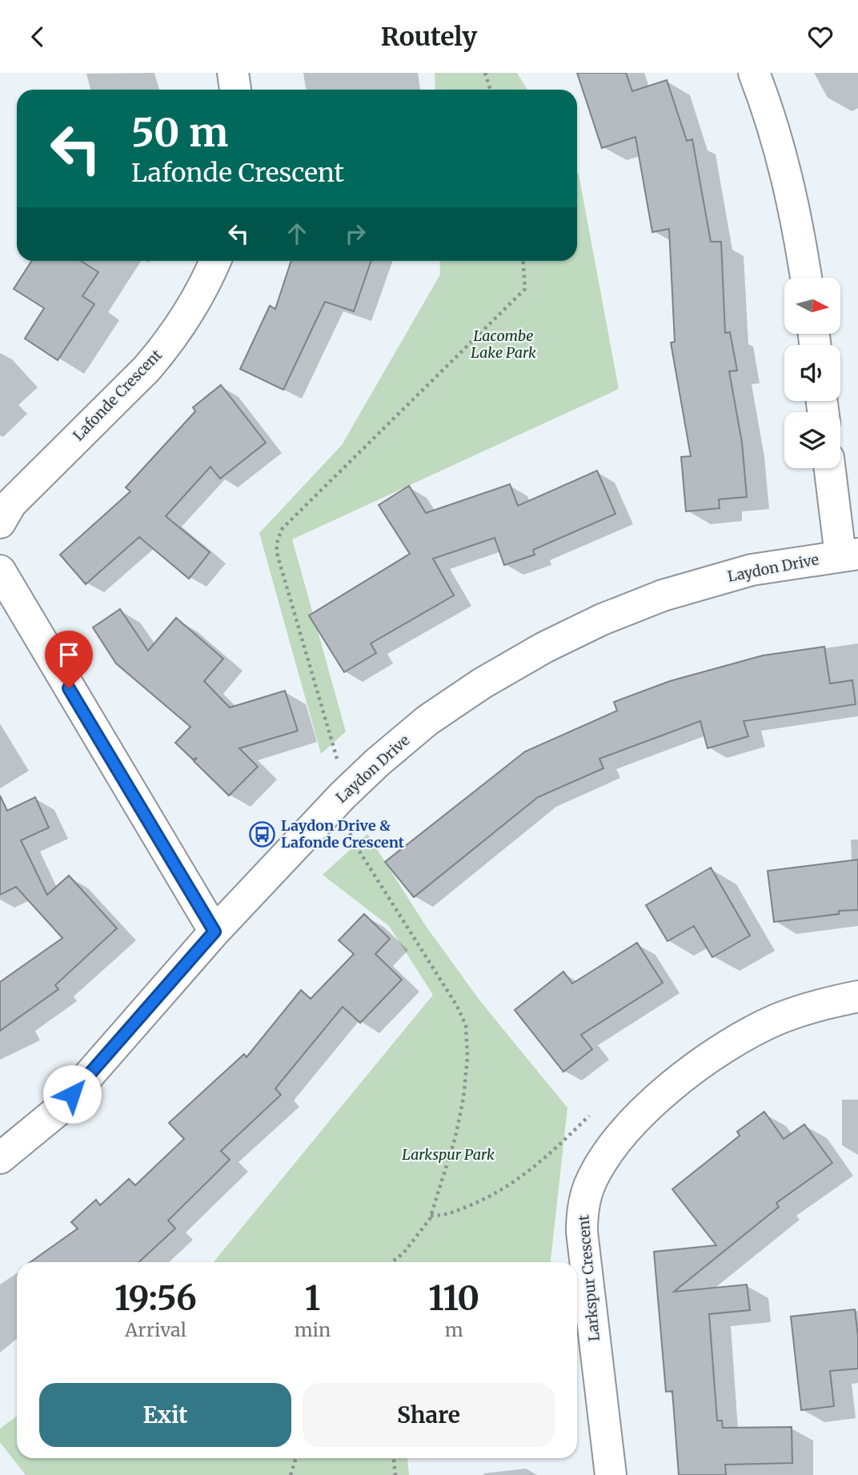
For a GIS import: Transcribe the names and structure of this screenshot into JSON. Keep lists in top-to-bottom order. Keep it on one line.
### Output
{"streets":{"street":["Lafonde Crescent","Laydon Drive","Larkspur Crescent"]},"parks":["Lacombe Lake Park","Larkspur Park"],"places":{"bus stop":["Laydon Drive & Lafonde Crescent"]},"north":"right","page":{"header":"Routely","turn":["50 m","Lafonde Crescent"],"eta":["19:56","Arrival","1","min","110","m"],"buttons":["Exit","Share"]}}
